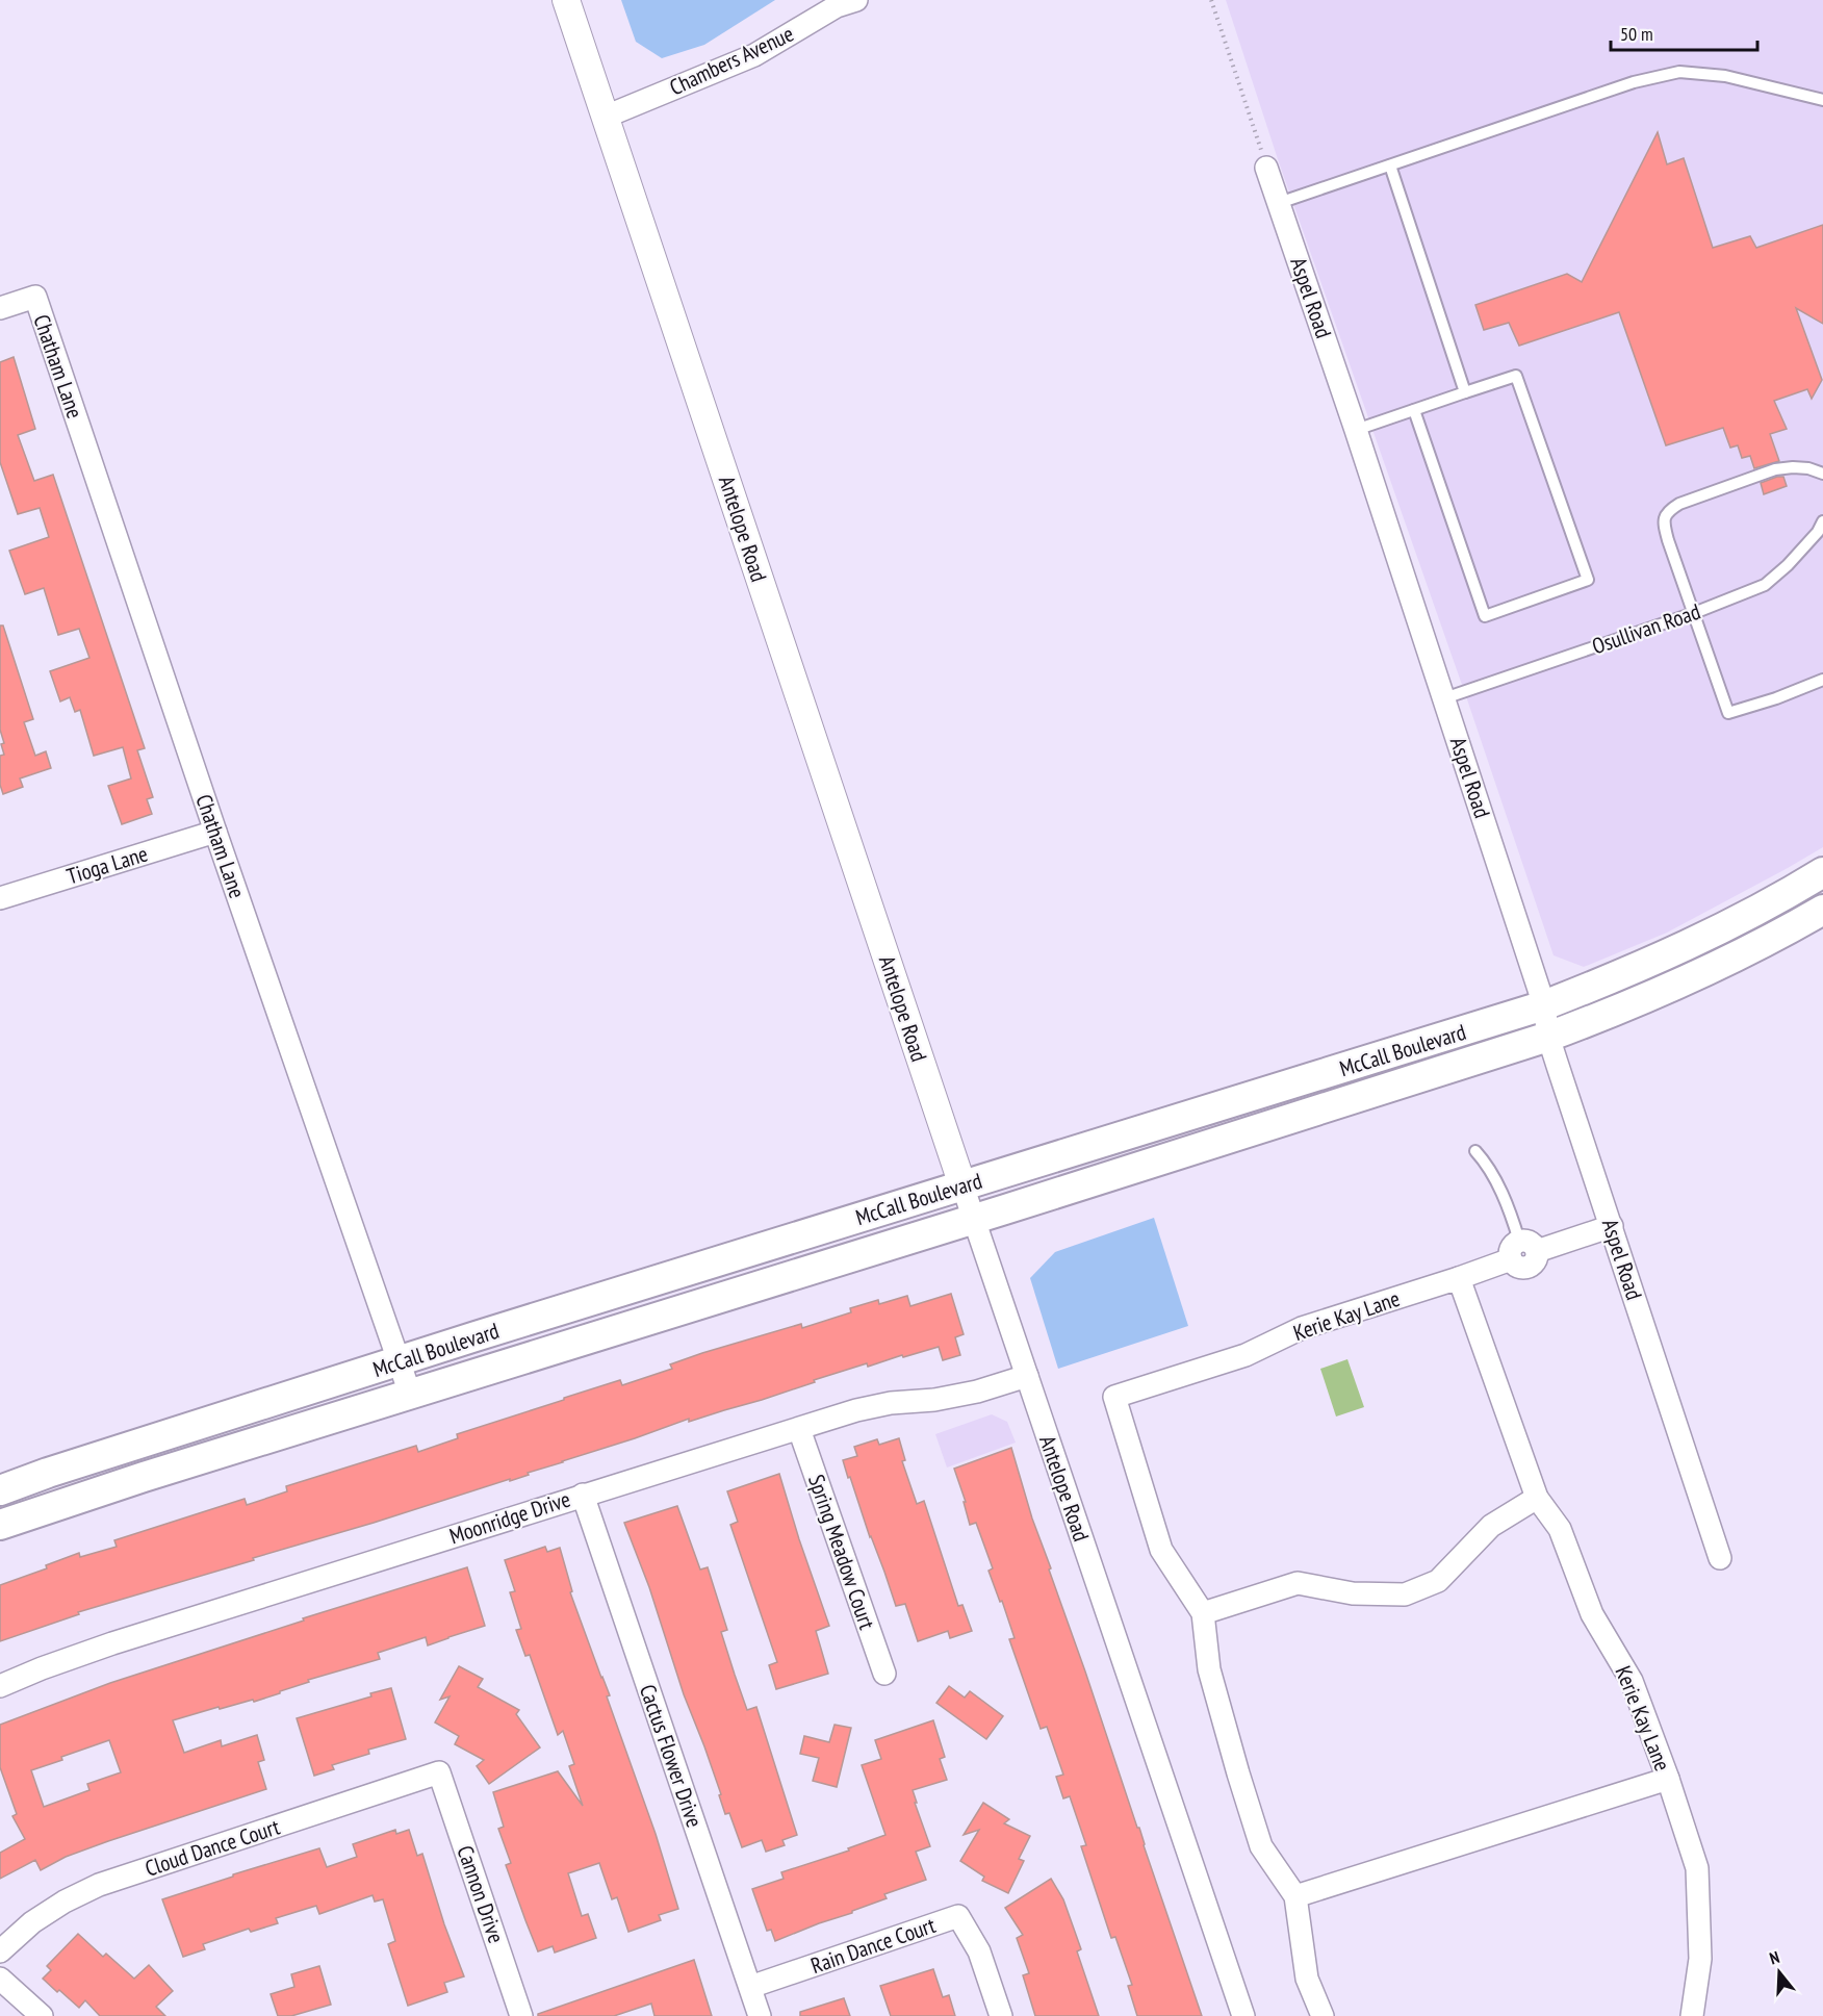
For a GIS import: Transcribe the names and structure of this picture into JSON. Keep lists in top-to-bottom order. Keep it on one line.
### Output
{"streets":{"main road":["McCall Boulevard"],"street":["Chambers Avenue","Aspel Road","Chatham Lane","Antelope Road","Tioga Lane","Kerie Kay Lane","Moonridge Drive","Spring Meadow Court","Cactus Flower Drive","Cloud Dance Court","Cannon Drive","Rain Dance Court"],"lane":["Osullivan Road"]},"crossings":[["Chambers Avenue","Antelope Road"],["Aspel Road","Osullivan Road"],["Aspel Road","McCall Boulevard"],["Chatham Lane","Tioga Lane"],["Chatham Lane","McCall Boulevard"],["Antelope Road","McCall Boulevard"],["Antelope Road","Moonridge Drive"],["Moonridge Drive","Spring Meadow Court"],["Moonridge Drive","Cactus Flower Drive"],["Cactus Flower Drive","Rain Dance Court"],["Cloud Dance Court","Cannon Drive"]],"scale_bar":"50 m","north":"top"}
